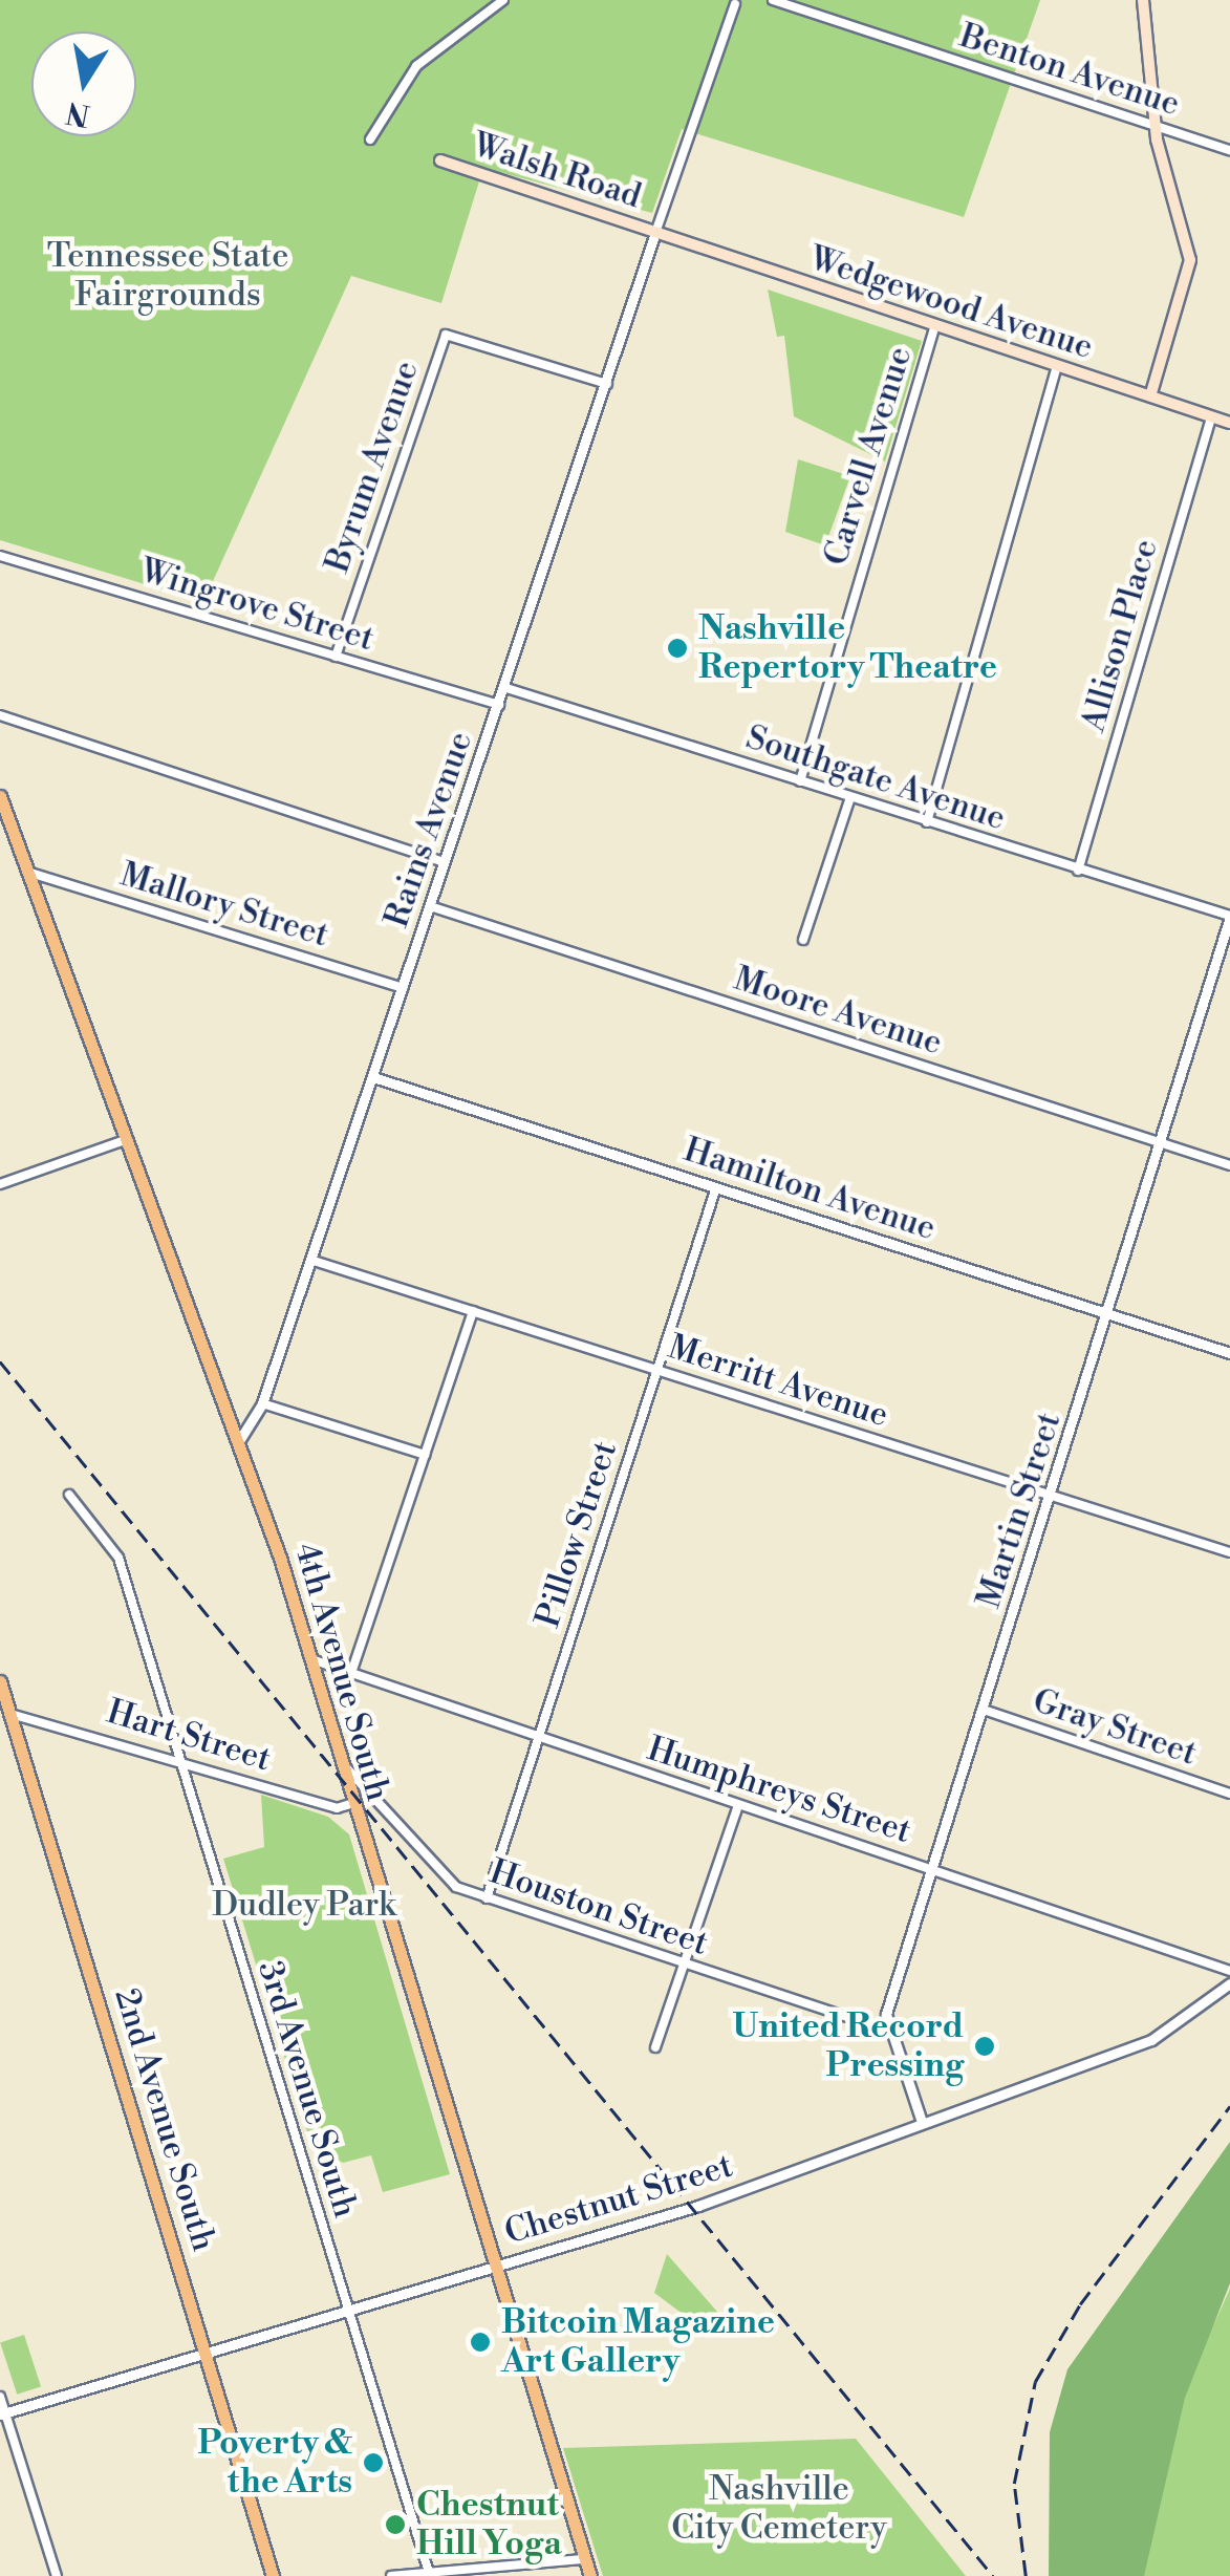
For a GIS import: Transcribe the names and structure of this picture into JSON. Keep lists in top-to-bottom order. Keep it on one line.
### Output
{"streets":{"main road":["Walsh Road","Wedgewood Avenue","4th Avenue South","2nd Avenue South"],"street":["Benton Avenue","Carvell Avenue","Byrum Avenue","Wingrove Street","Allison Place","Southgate Avenue","Rains Avenue","Mallory Street","Moore Avenue","Hamilton Avenue","Merritt Avenue","Martin Street","Pillow Street","Gray Street","Hart Street","Humphreys Street","Houston Street","3rd Avenue South","Chestnut Street"]},"crossings":[["Walsh Road","Wedgewood Avenue"],["Walsh Road","Rains Avenue"],["Wedgewood Avenue","Carvell Avenue"],["Wedgewood Avenue","Allison Place"],["Wedgewood Avenue","Rains Avenue"],["Carvell Avenue","Southgate Avenue"],["Byrum Avenue","Wingrove Street"],["Byrum Avenue","Rains Avenue"],["Wingrove Street","Rains Avenue"],["Allison Place","Southgate Avenue"],["Southgate Avenue","Rains Avenue"],["Southgate Avenue","Martin Street"],["Rains Avenue","Mallory Street"],["Rains Avenue","Moore Avenue"],["Rains Avenue","Hamilton Avenue"],["Rains Avenue","Merritt Avenue"],["Rains Avenue","4th Avenue South"],["Mallory Street","4th Avenue South"],["Moore Avenue","Martin Street"],["Hamilton Avenue","Martin Street"],["Hamilton Avenue","Pillow Street"],["Merritt Avenue","Martin Street"],["Merritt Avenue","Pillow Street"],["Martin Street","Gray Street"],["Martin Street","Humphreys Street"],["Martin Street","Houston Street"],["Pillow Street","Humphreys Street"],["Pillow Street","Houston Street"],["4th Avenue South","Hart Street"],["4th Avenue South","Humphreys Street"],["4th Avenue South","Houston Street"],["4th Avenue South","Chestnut Street"],["Hart Street","3rd Avenue South"],["Hart Street","2nd Avenue South"],["3rd Avenue South","Chestnut Street"],["2nd Avenue South","Chestnut Street"]],"parks":["Tennessee State Fairgrounds","Dudley Park","Nashville City Cemetery"],"places":["Nashville Repertory Theatre","United Record Pressing","Bitcoin Magazine Art Gallery","Poverty & the Arts","Chestnut Hill Yoga"],"north":"bottom"}
